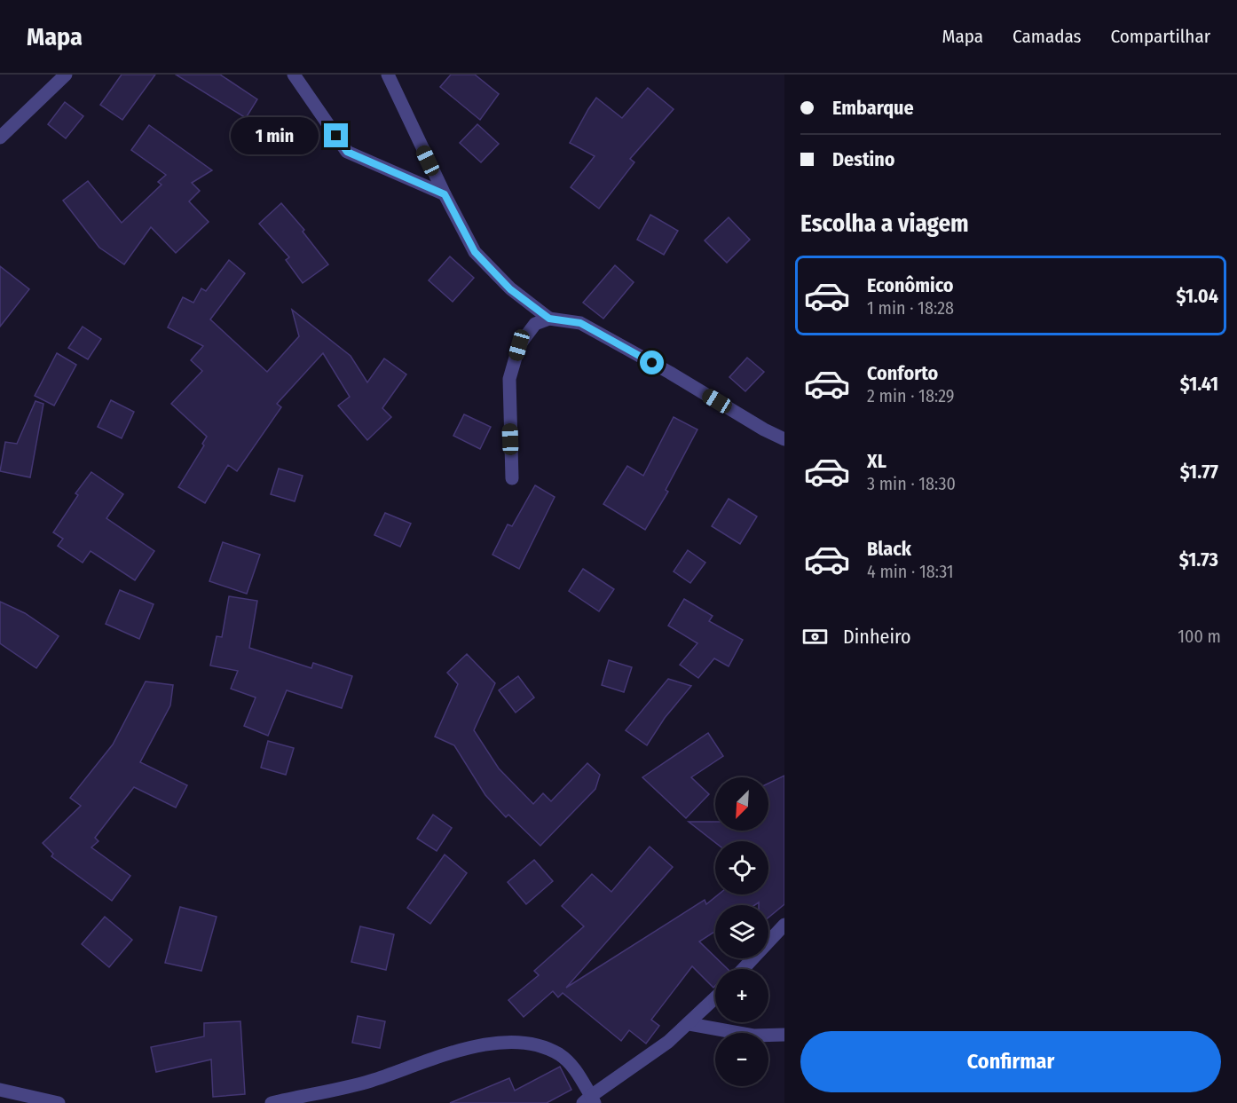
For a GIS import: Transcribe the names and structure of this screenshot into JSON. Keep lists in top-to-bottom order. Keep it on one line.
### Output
{"north":"bottom left","page":{"header":"Mapa","nav":["Mapa","Camadas","Compartilhar"],"banner":["Embarque","Destino"],"bubble":"1 min","heading":"Escolha a viagem","list":[{"name":"Econômico","note":"1 min · 18:28","value":"$1.04"},{"name":"Conforto","note":"2 min · 18:29","value":"$1.41"},{"name":"XL","note":"3 min · 18:30","value":"$1.77"},{"name":"Black","note":"4 min · 18:31","value":"$1.73"}],"pay":["Dinheiro","100 m"],"map_buttons":["+","−"],"buttons":"Confirmar"}}
